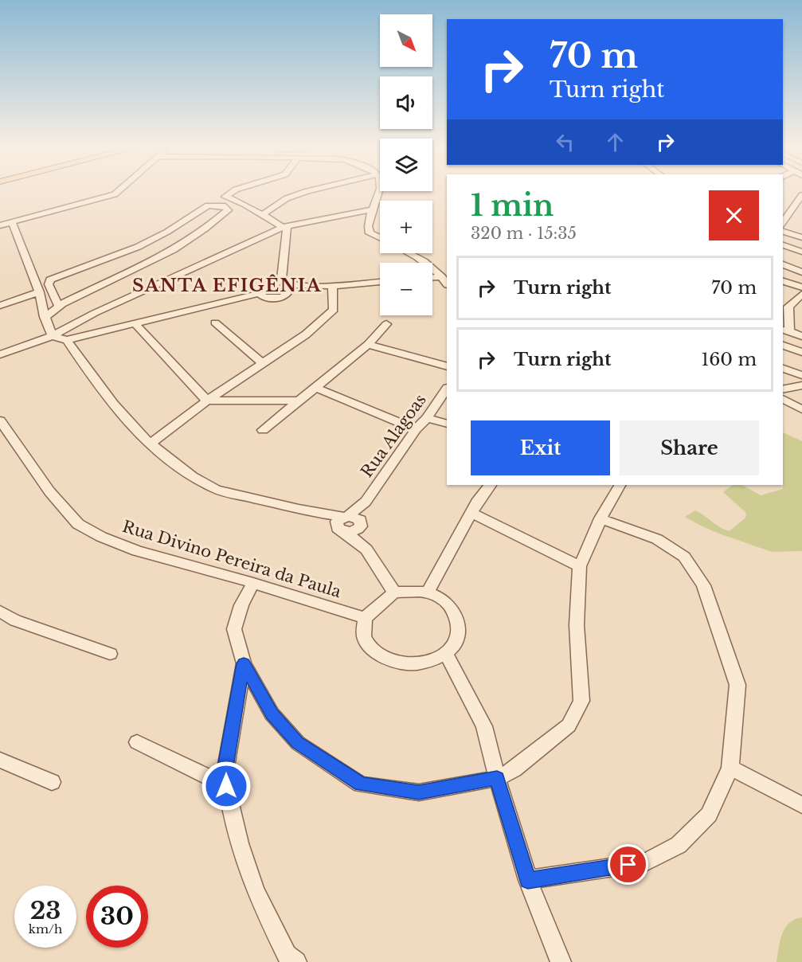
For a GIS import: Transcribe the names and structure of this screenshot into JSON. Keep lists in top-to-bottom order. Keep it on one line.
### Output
{"streets":{"street":["Rua Alagoas","Rua Divino Pereira da Paula"]},"crossings":[["Rua Alagoas","Rua Divino Pereira da Paula"]],"districts":["SANTA EFIGÊNIA"],"north":"bottom right","page":{"map_buttons":["+","−"],"turn":["70 m","Turn right"],"heading":["1 min","320 m · 15:35"],"list":[{"name":"Turn right","value":"70 m"},{"name":"Turn right","value":"160 m"}],"buttons":["Exit","Share"],"speed":"23 km/h","limit":"30"}}
